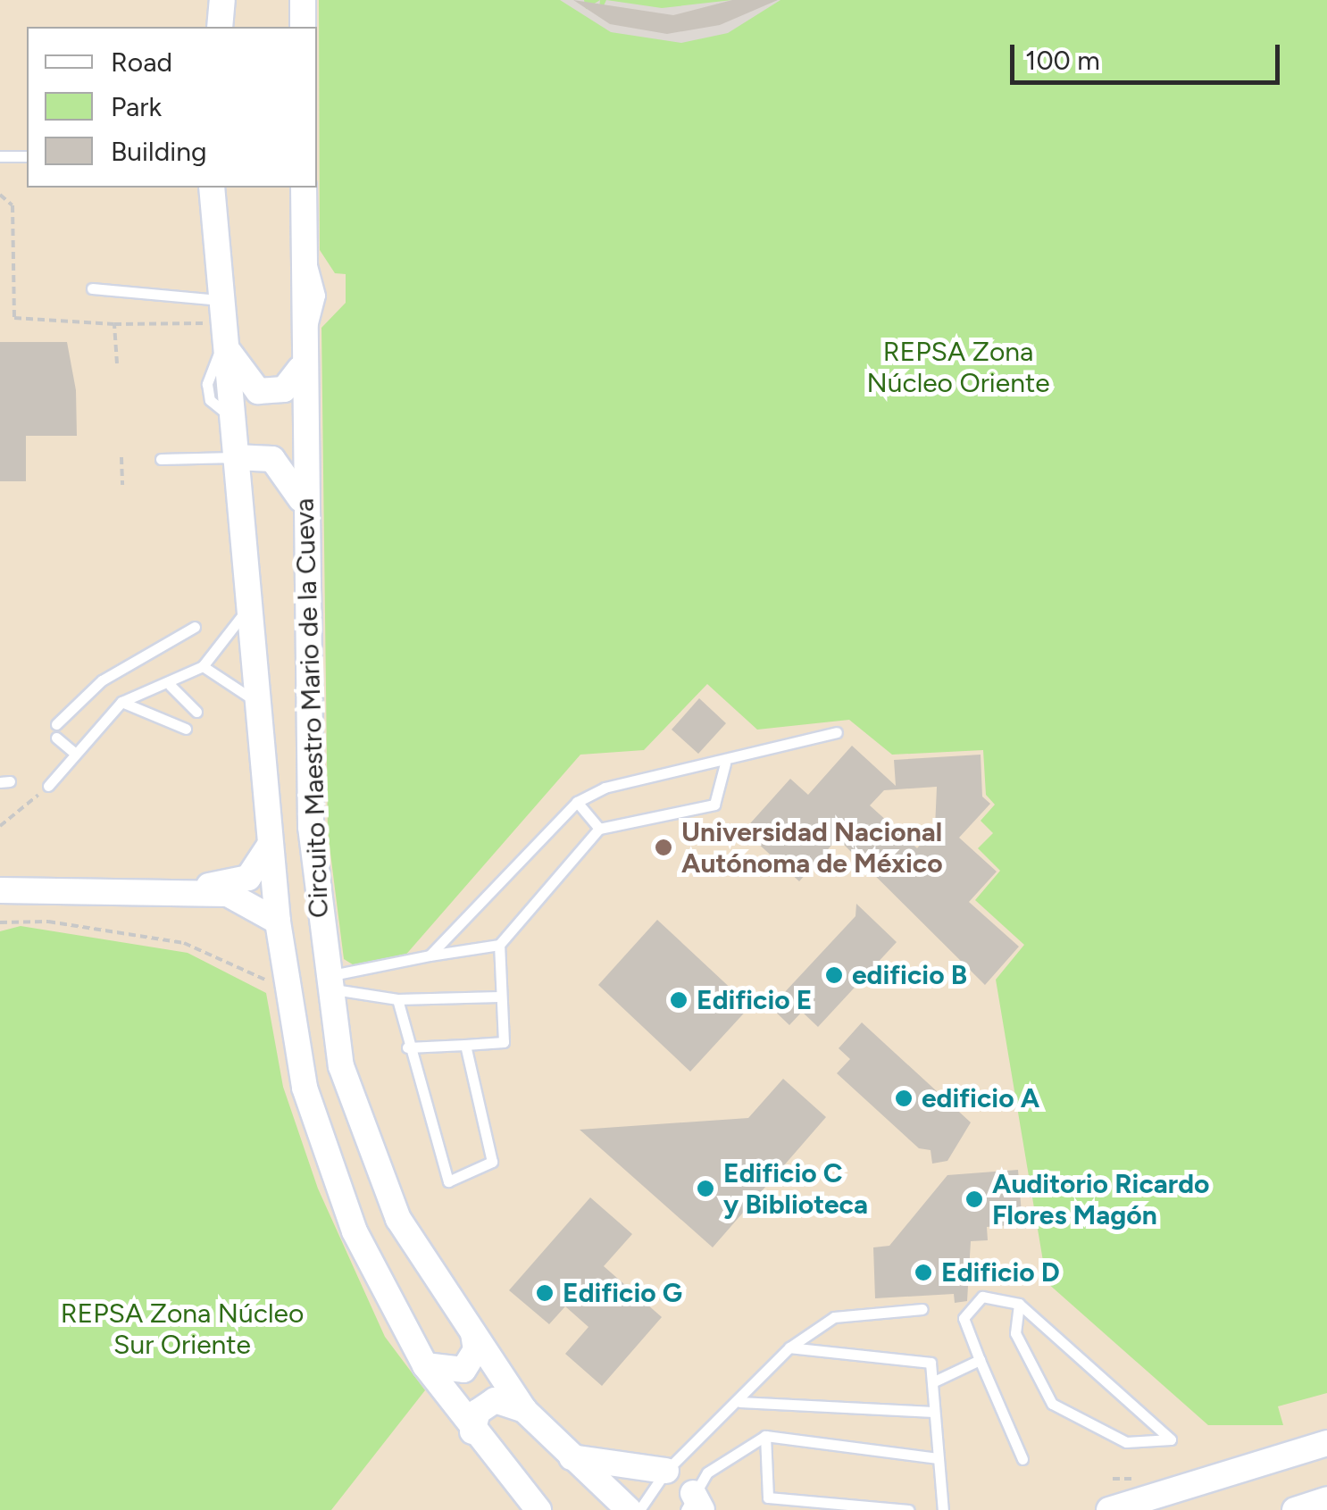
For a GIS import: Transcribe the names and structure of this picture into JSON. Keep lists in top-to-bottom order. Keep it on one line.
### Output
{"streets":{"street":["Circuito Maestro Mario de la Cueva"]},"parks":["REPSA Zona Núcleo Oriente","REPSA Zona Núcleo Sur Oriente"],"places":["Universidad Nacional Autónoma de México","edificio B","Edificio E","edificio A","Edificio C y Biblioteca","Auditorio Ricardo Flores Magón","Edificio D","Edificio G"],"legend":["Road","Park","Building"],"scale_bar":"100 m"}
